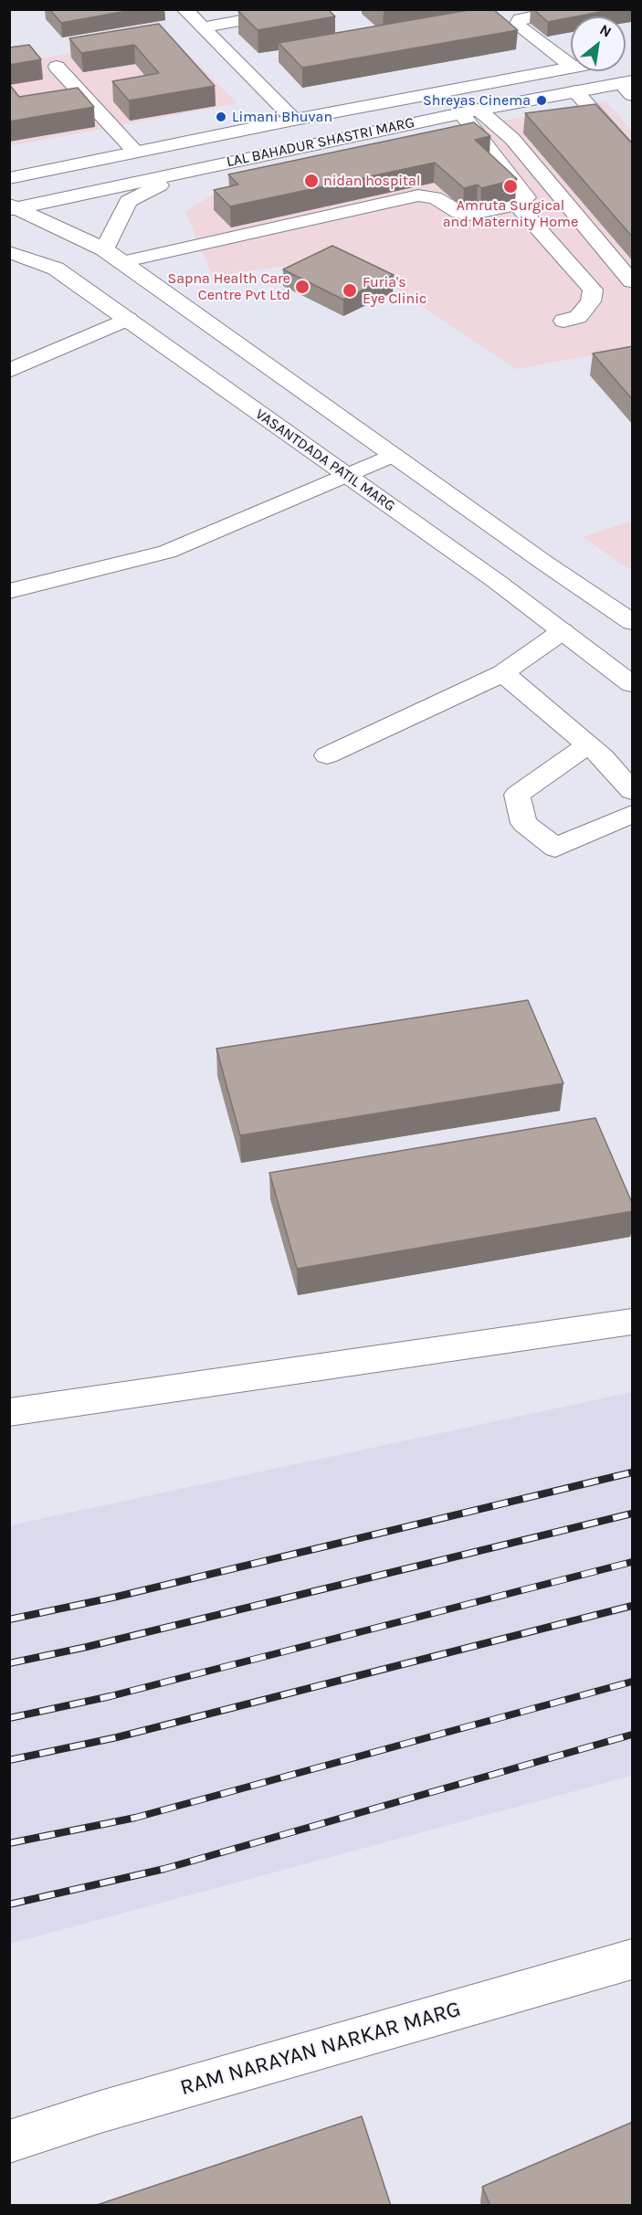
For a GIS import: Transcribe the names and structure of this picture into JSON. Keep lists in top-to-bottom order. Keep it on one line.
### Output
{"streets":{"main road":["LAL BAHADUR SHASTRI MARG","VASANTDADA PATIL MARG","RAM NARAYAN NARKAR MARG"]},"crossings":[["LAL BAHADUR SHASTRI MARG","VASANTDADA PATIL MARG"]],"places":["Shreyas Cinema","Limani Bhuvan","nidan hospital","Amruta Surgical and Maternity Home","Sapna Health Care Centre Pvt Ltd","Furia's Eye Clinic"],"north":"top right"}
